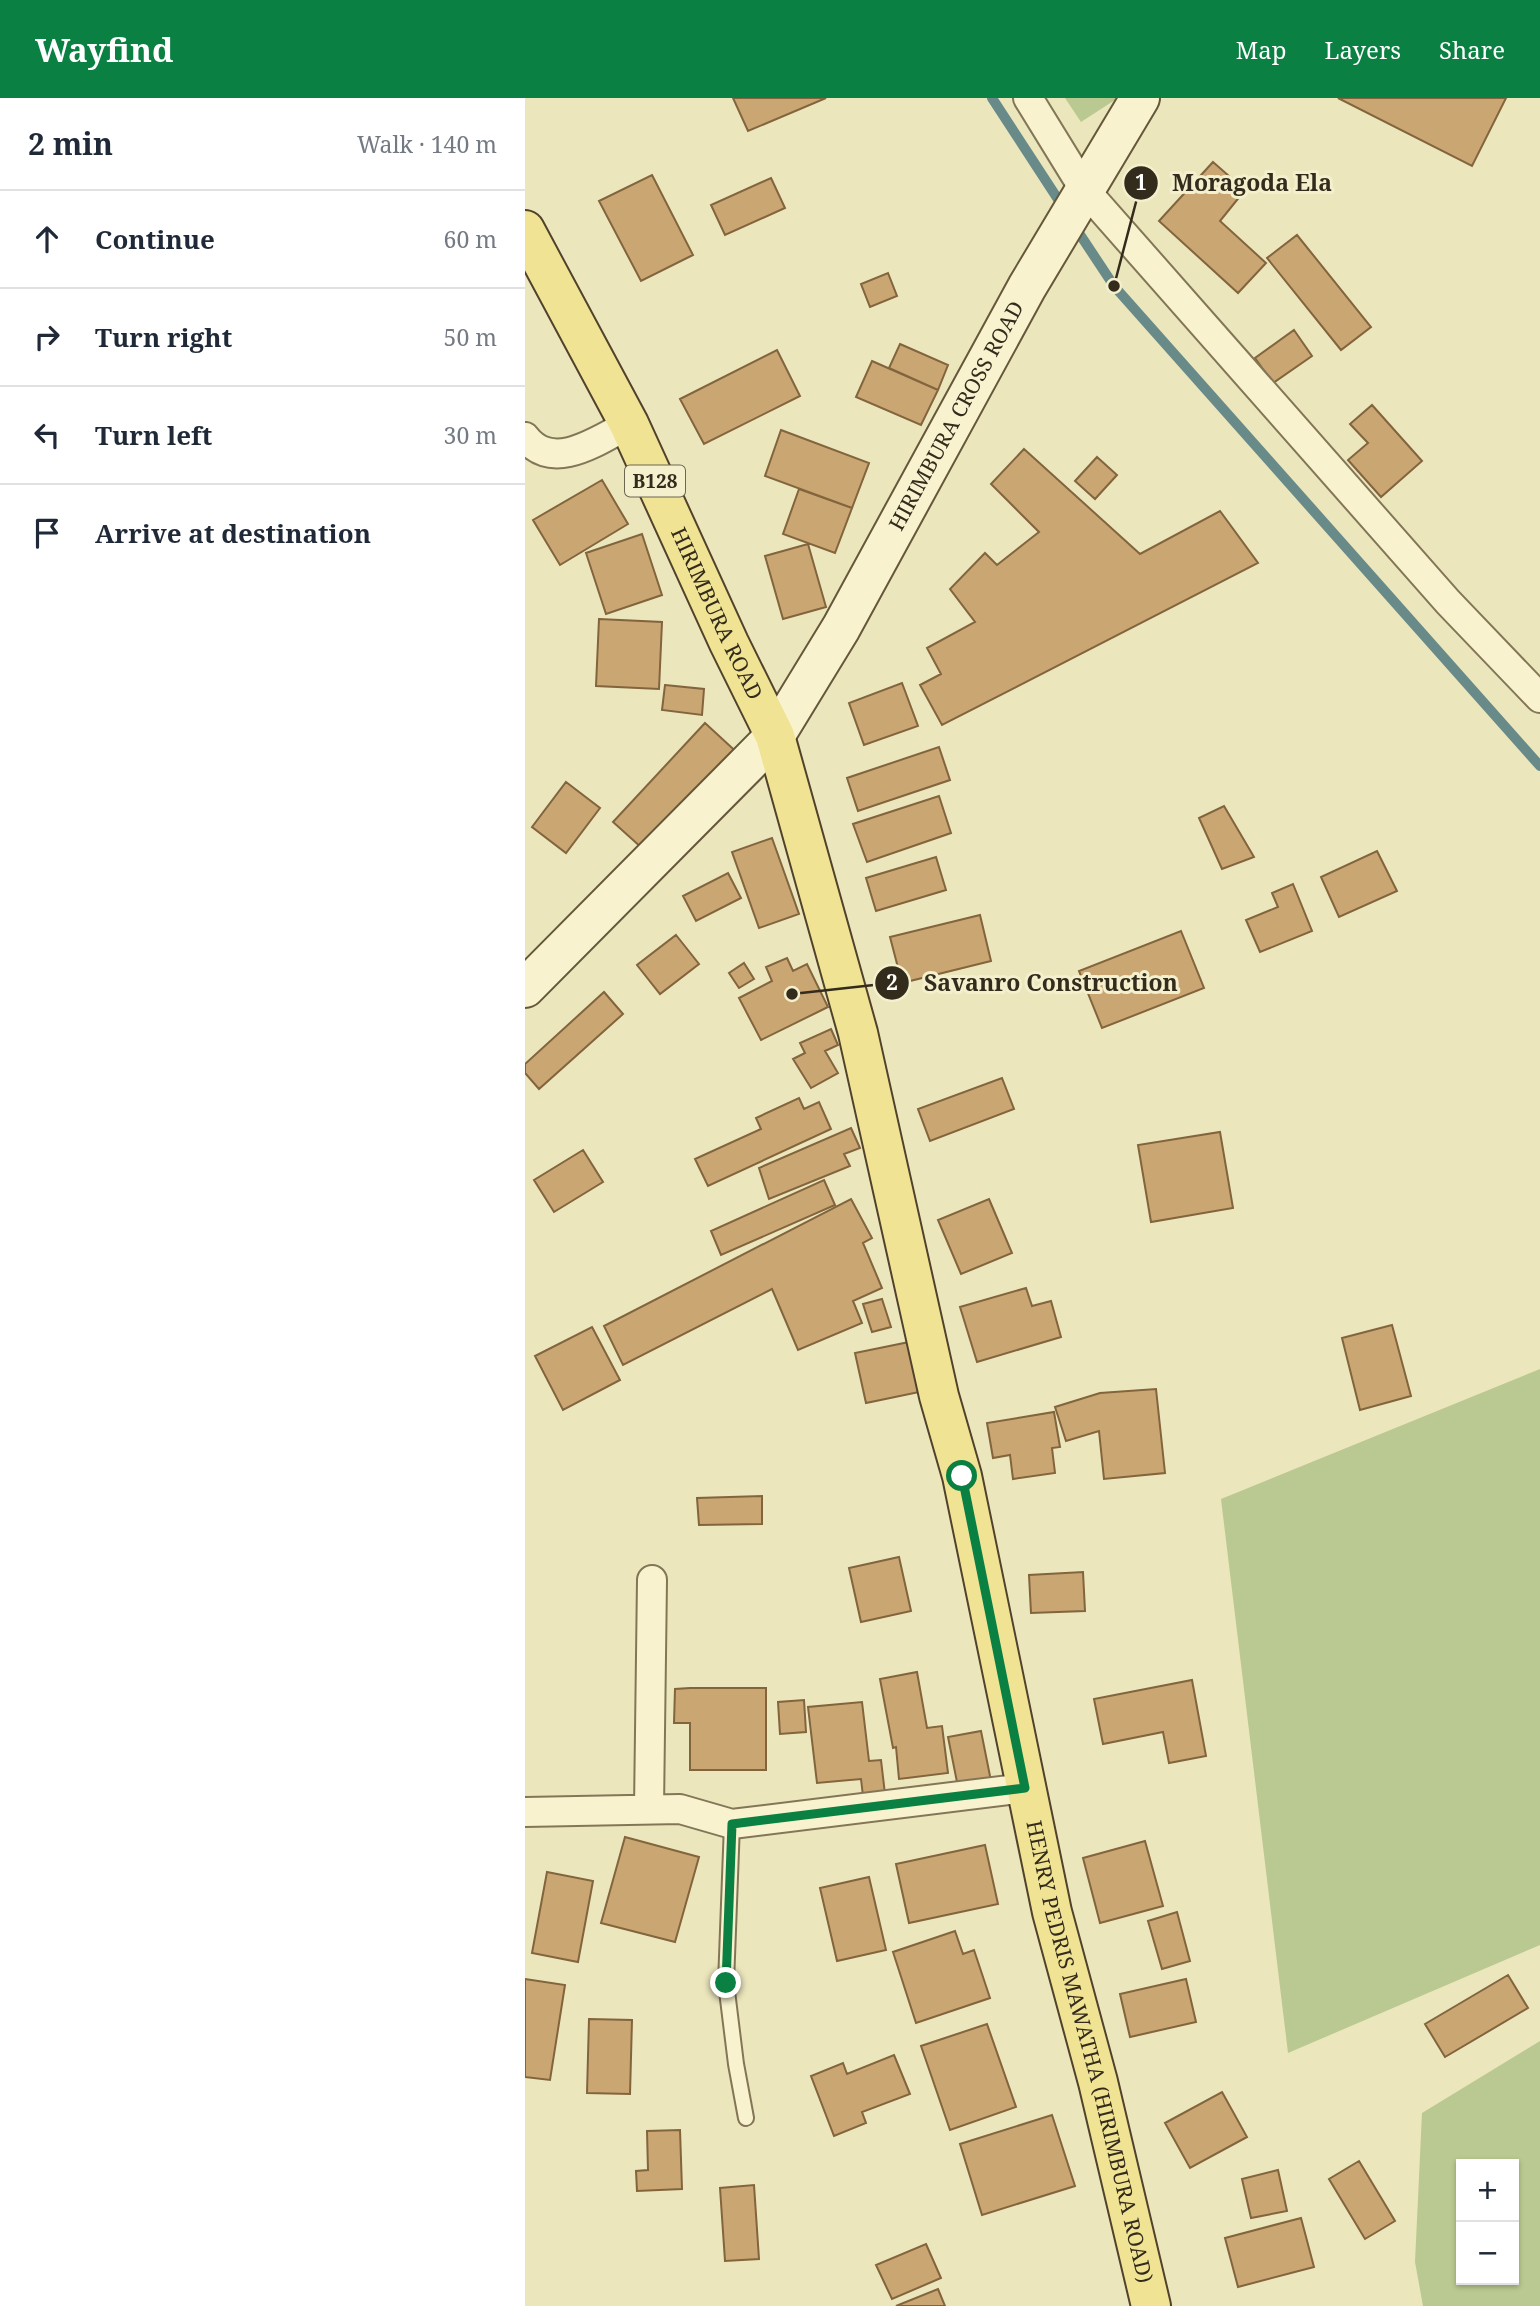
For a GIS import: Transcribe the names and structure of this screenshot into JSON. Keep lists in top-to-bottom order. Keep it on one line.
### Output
{"streets":{"main road":["HIRIMBURA CROSS ROAD","B128","HIRIMBURA ROAD","HENRY PEDRIS MAWATHA (HIRIMBURA ROAD)"]},"crossings":[["HIRIMBURA CROSS ROAD","HIRIMBURA ROAD"],["HIRIMBURA CROSS ROAD","HENRY PEDRIS MAWATHA (HIRIMBURA ROAD)"],["HIRIMBURA ROAD","HENRY PEDRIS MAWATHA (HIRIMBURA ROAD)"]],"places":["Moragoda Ela","Savanro Construction"],"page":{"header":"Wayfind","nav":["Map","Layers","Share"],"heading":["2 min","Walk · 140 m"],"list":[["Continue","60 m"],["Turn right","50 m"],["Turn left","30 m"],"Arrive at destination"],"map_buttons":["+","−"]}}
